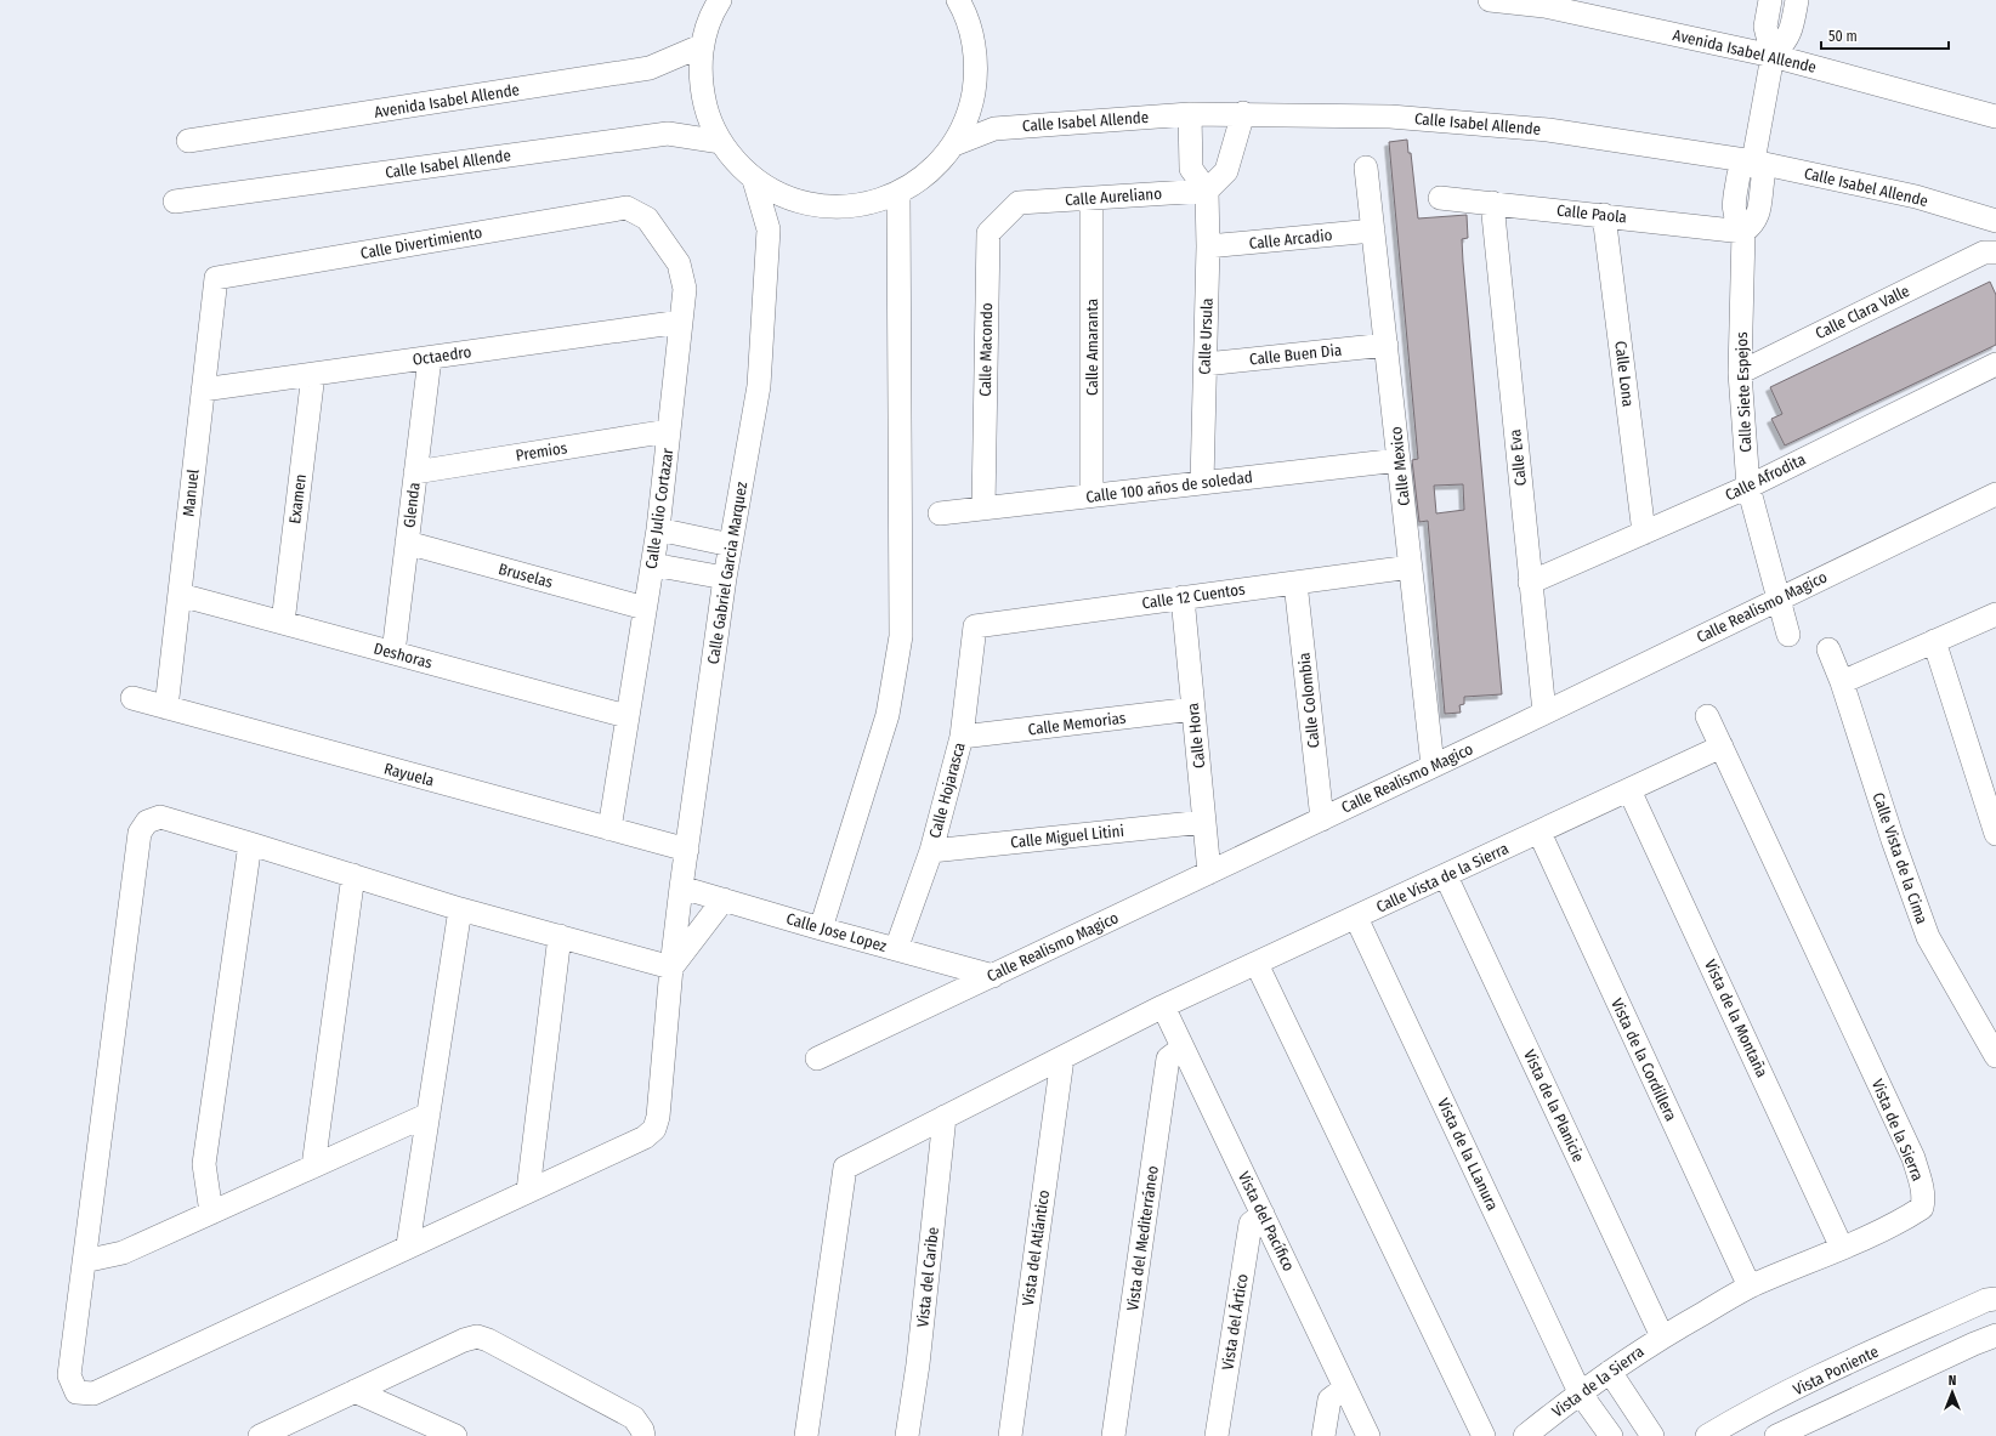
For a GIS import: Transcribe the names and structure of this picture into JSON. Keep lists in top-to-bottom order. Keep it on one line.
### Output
{"streets":{"street":["Avenida Isabel Allende","Calle Isabel Allende","Calle Aureliano","Calle Paola","Calle Arcadio","Calle Divertimiento","Calle Clara Valle","Calle Ursula","Calle Amaranta","Calle Macondo","Calle Buen Dia","Octaedro","Calle Lona","Calle Siete Espejos","Premios","Calle Eva","Calle Mexico","Calle Afrodita","Calle 100 años de soledad","Manuel","Examen","Glenda","Calle Julio Cortazar","Calle Gabriel Garcia Marquez","Bruselas","Calle 12 Cuentos","Calle Realismo Magico","Deshoras","Calle Colombia","Calle Memorias","Calle Hora","Rayuela","Calle Hojarasca","Calle Miguel Litini","Calle Vista de la Cima","Calle Vista de la Sierra","Calle Jose Lopez","Vista de la Montaña","Vista de la Cordillera","Vista de la Planicie","Vista de la Sierra","Vista de la LLanura","Vista del Pacífico","Vista del Mediterráneo","Vista del Atlántico","Vista del Caribe","Vista del Ártico","Vista Poniente"]},"crossings":[["Calle Isabel Allende","Calle Siete Espejos"],["Calle Aureliano","Calle Ursula"],["Calle Aureliano","Calle Amaranta"],["Calle Aureliano","Calle Macondo"],["Calle Paola","Calle Lona"],["Calle Paola","Calle Siete Espejos"],["Calle Paola","Calle Eva"],["Calle Arcadio","Calle Ursula"],["Calle Arcadio","Calle Mexico"],["Calle Divertimiento","Manuel"],["Calle Divertimiento","Calle Julio Cortazar"],["Calle Clara Valle","Calle Siete Espejos"],["Calle Ursula","Calle Buen Dia"],["Calle Ursula","Calle 100 años de soledad"],["Calle Amaranta","Calle 100 años de soledad"],["Calle Macondo","Calle 100 años de soledad"],["Calle Buen Dia","Calle Mexico"],["Octaedro","Manuel"],["Octaedro","Examen"],["Octaedro","Glenda"],["Octaedro","Calle Julio Cortazar"],["Calle Lona","Calle Afrodita"],["Calle Siete Espejos","Calle Afrodita"],["Calle Siete Espejos","Calle Realismo Magico"],["Premios","Glenda"],["Premios","Calle Julio Cortazar"],["Calle Eva","Calle Afrodita"],["Calle Eva","Calle Realismo Magico"],["Calle Mexico","Calle 100 años de soledad"],["Calle Mexico","Calle 12 Cuentos"],["Calle Mexico","Calle Realismo Magico"],["Manuel","Deshoras"],["Manuel","Rayuela"],["Examen","Deshoras"],["Glenda","Bruselas"],["Glenda","Deshoras"],["Calle Julio Cortazar","Bruselas"],["Calle Julio Cortazar","Deshoras"],["Calle Julio Cortazar","Rayuela"],["Calle Gabriel Garcia Marquez","Rayuela"],["Calle Gabriel Garcia Marquez","Calle Jose Lopez"],["Calle 12 Cuentos","Calle Colombia"],["Calle 12 Cuentos","Calle Hora"],["Calle 12 Cuentos","Calle Hojarasca"],["Calle Realismo Magico","Calle Colombia"],["Calle Realismo Magico","Calle Hora"],["Calle Realismo Magico","Calle Jose Lopez"],["Calle Memorias","Calle Hora"],["Calle Memorias","Calle Hojarasca"],["Calle Hora","Calle Miguel Litini"],["Calle Hojarasca","Calle Miguel Litini"],["Calle Hojarasca","Calle Jose Lopez"],["Calle Vista de la Sierra","Vista de la Montaña"],["Calle Vista de la Sierra","Vista de la Cordillera"],["Calle Vista de la Sierra","Vista de la Planicie"],["Calle Vista de la Sierra","Vista de la Sierra"],["Calle Vista de la Sierra","Vista de la LLanura"],["Calle Vista de la Sierra","Vista del Pacífico"],["Calle Vista de la Sierra","Vista del Atlántico"],["Calle Vista de la Sierra","Vista del Caribe"],["Vista de la Montaña","Vista de la Sierra"],["Vista de la Cordillera","Vista de la Sierra"],["Vista de la Planicie","Vista de la Sierra"],["Vista de la Sierra","Vista de la LLanura"],["Vista del Pacífico","Vista del Mediterráneo"],["Vista del Pacífico","Vista del Ártico"]],"scale_bar":"50 m","north":"top"}
